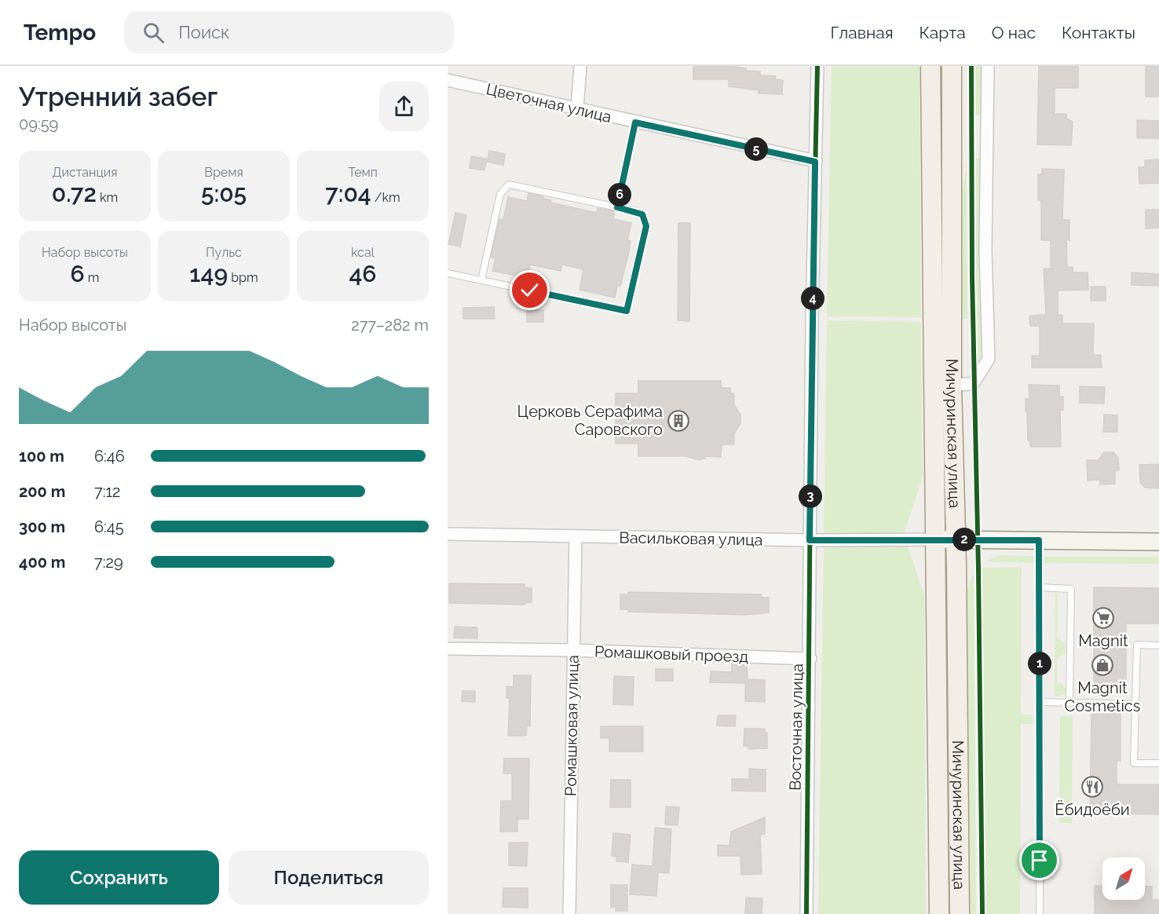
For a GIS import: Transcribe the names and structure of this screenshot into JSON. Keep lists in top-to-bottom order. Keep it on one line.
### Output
{"streets":{"main road":["Мичуринская улица"],"street":["Цветочная улица","Васильковая улица","Ромашковый проезд","Ромашковая улица","Восточная улица"]},"crossings":[["Цветочная улица","Восточная улица"],["Мичуринская улица","Васильковая улица"],["Васильковая улица","Ромашковая улица"],["Васильковая улица","Восточная улица"],["Ромашковый проезд","Ромашковая улица"],["Ромашковый проезд","Восточная улица"]],"places":{"building":["Церковь Серафима Саровского"],"supermarket":["Magnit"],"shop":["Magnit Cosmetics"],"restaurant":["Ёбидоёби"]},"north":"top right","page":{"header":"Tempo","search":"Поиск","nav":["Главная","Карта","О нас","Контакты"],"heading":["Утренний забег","09:59"],"pins":["5","6","4","3","2","1"],"stats":[["Дистанция","0.72 km"],["Время","5:05"],["Темп","7:04 /km"],["Набор высоты","6 m"],["Пульс","149 bpm"],["kcal","46"]],"chart":["Набор высоты","277–282 m"],"list":[{"name":"100 m","note":"6:46"},{"name":"200 m","note":"7:12"},{"name":"300 m","note":"6:45"},{"name":"400 m","note":"7:29"}],"buttons":["Сохранить","Поделиться"]}}
